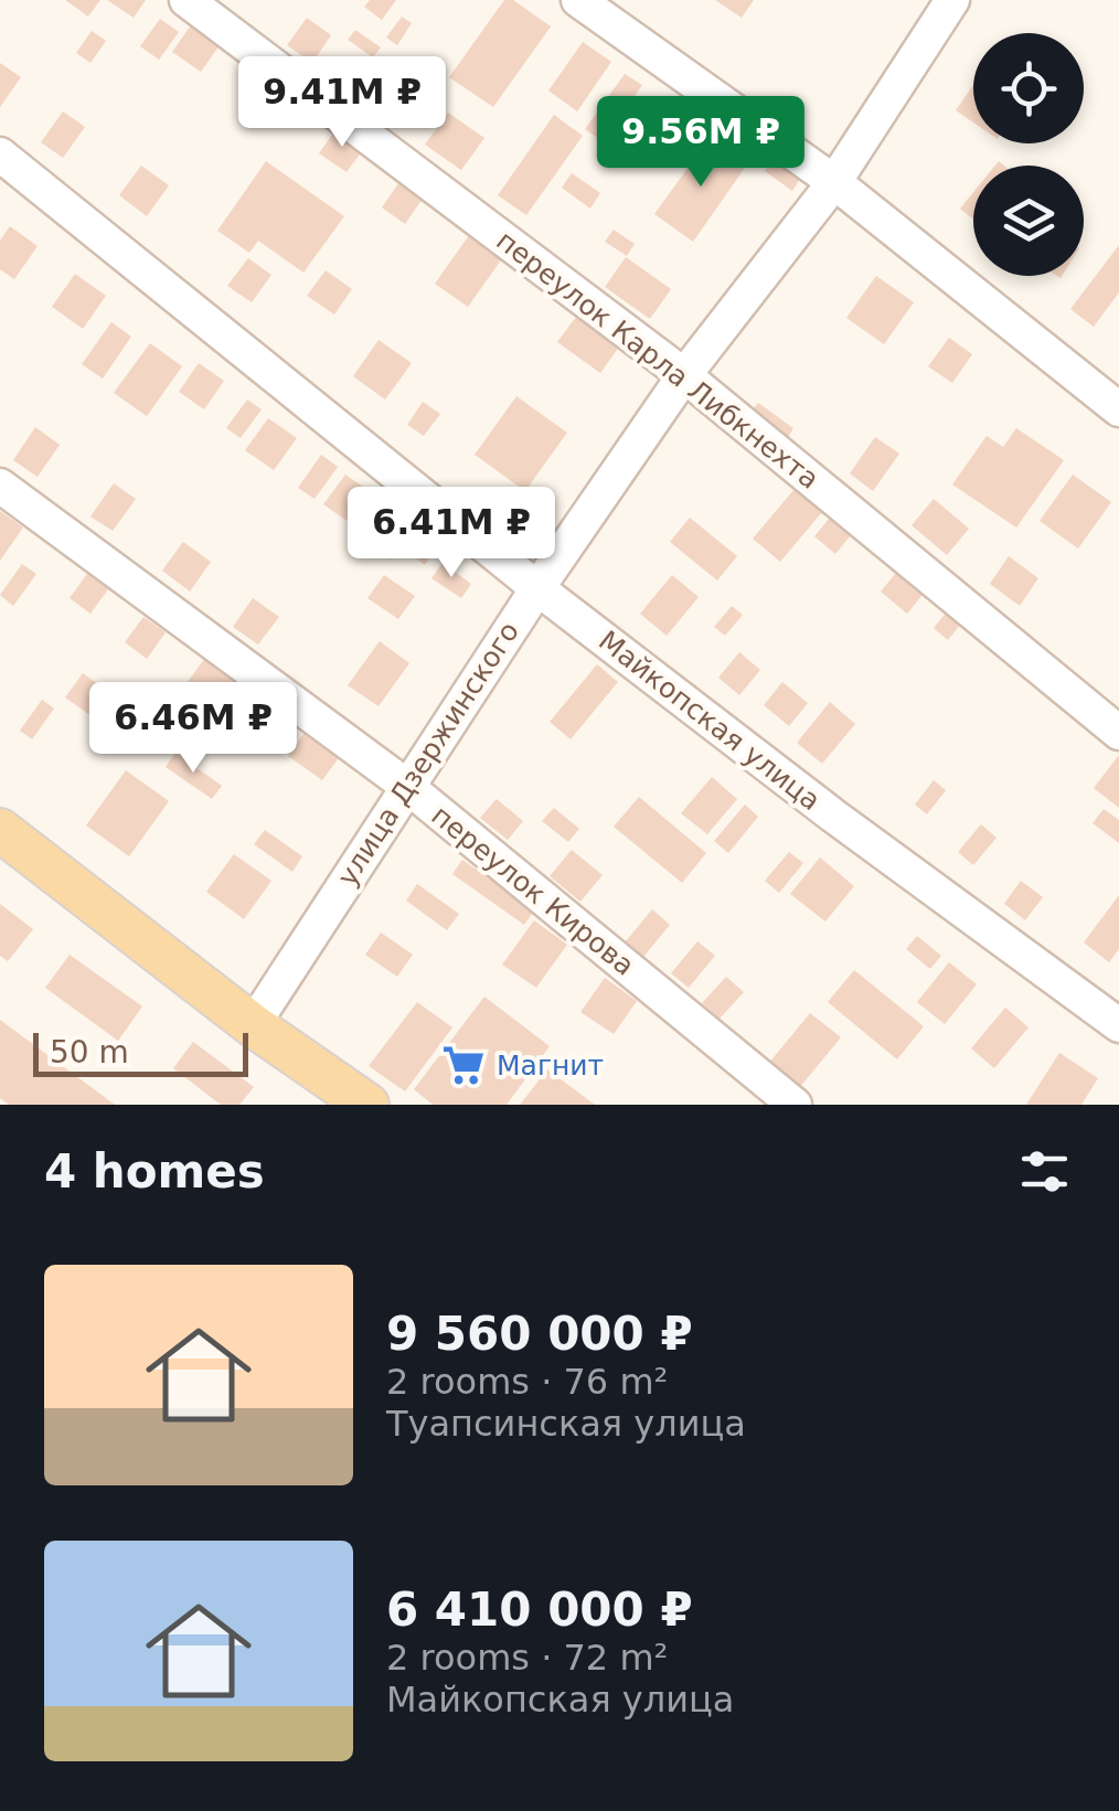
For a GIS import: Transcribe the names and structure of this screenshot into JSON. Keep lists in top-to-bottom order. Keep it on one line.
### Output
{"streets":{"street":["переулок Карла Либкнехта","Майкопская улица","улица Дзержинского","переулок Кирова"]},"crossings":[["переулок Карла Либкнехта","улица Дзержинского"],["Майкопская улица","улица Дзержинского"],["улица Дзержинского","переулок Кирова"]],"places":{"supermarket":["Магнит"]},"scale_bar":"50 m","page":{"price":["9.41M ₽","9.56M ₽","6.41M ₽","6.46M ₽"],"scale":"50 m","heading":"4 homes","list":[{"name":"9 560 000 ₽","note":"2 rooms · 76 m² · Туапсинская улица"},{"name":"6 410 000 ₽","note":"2 rooms · 72 m² · Майкопская улица"}]}}
